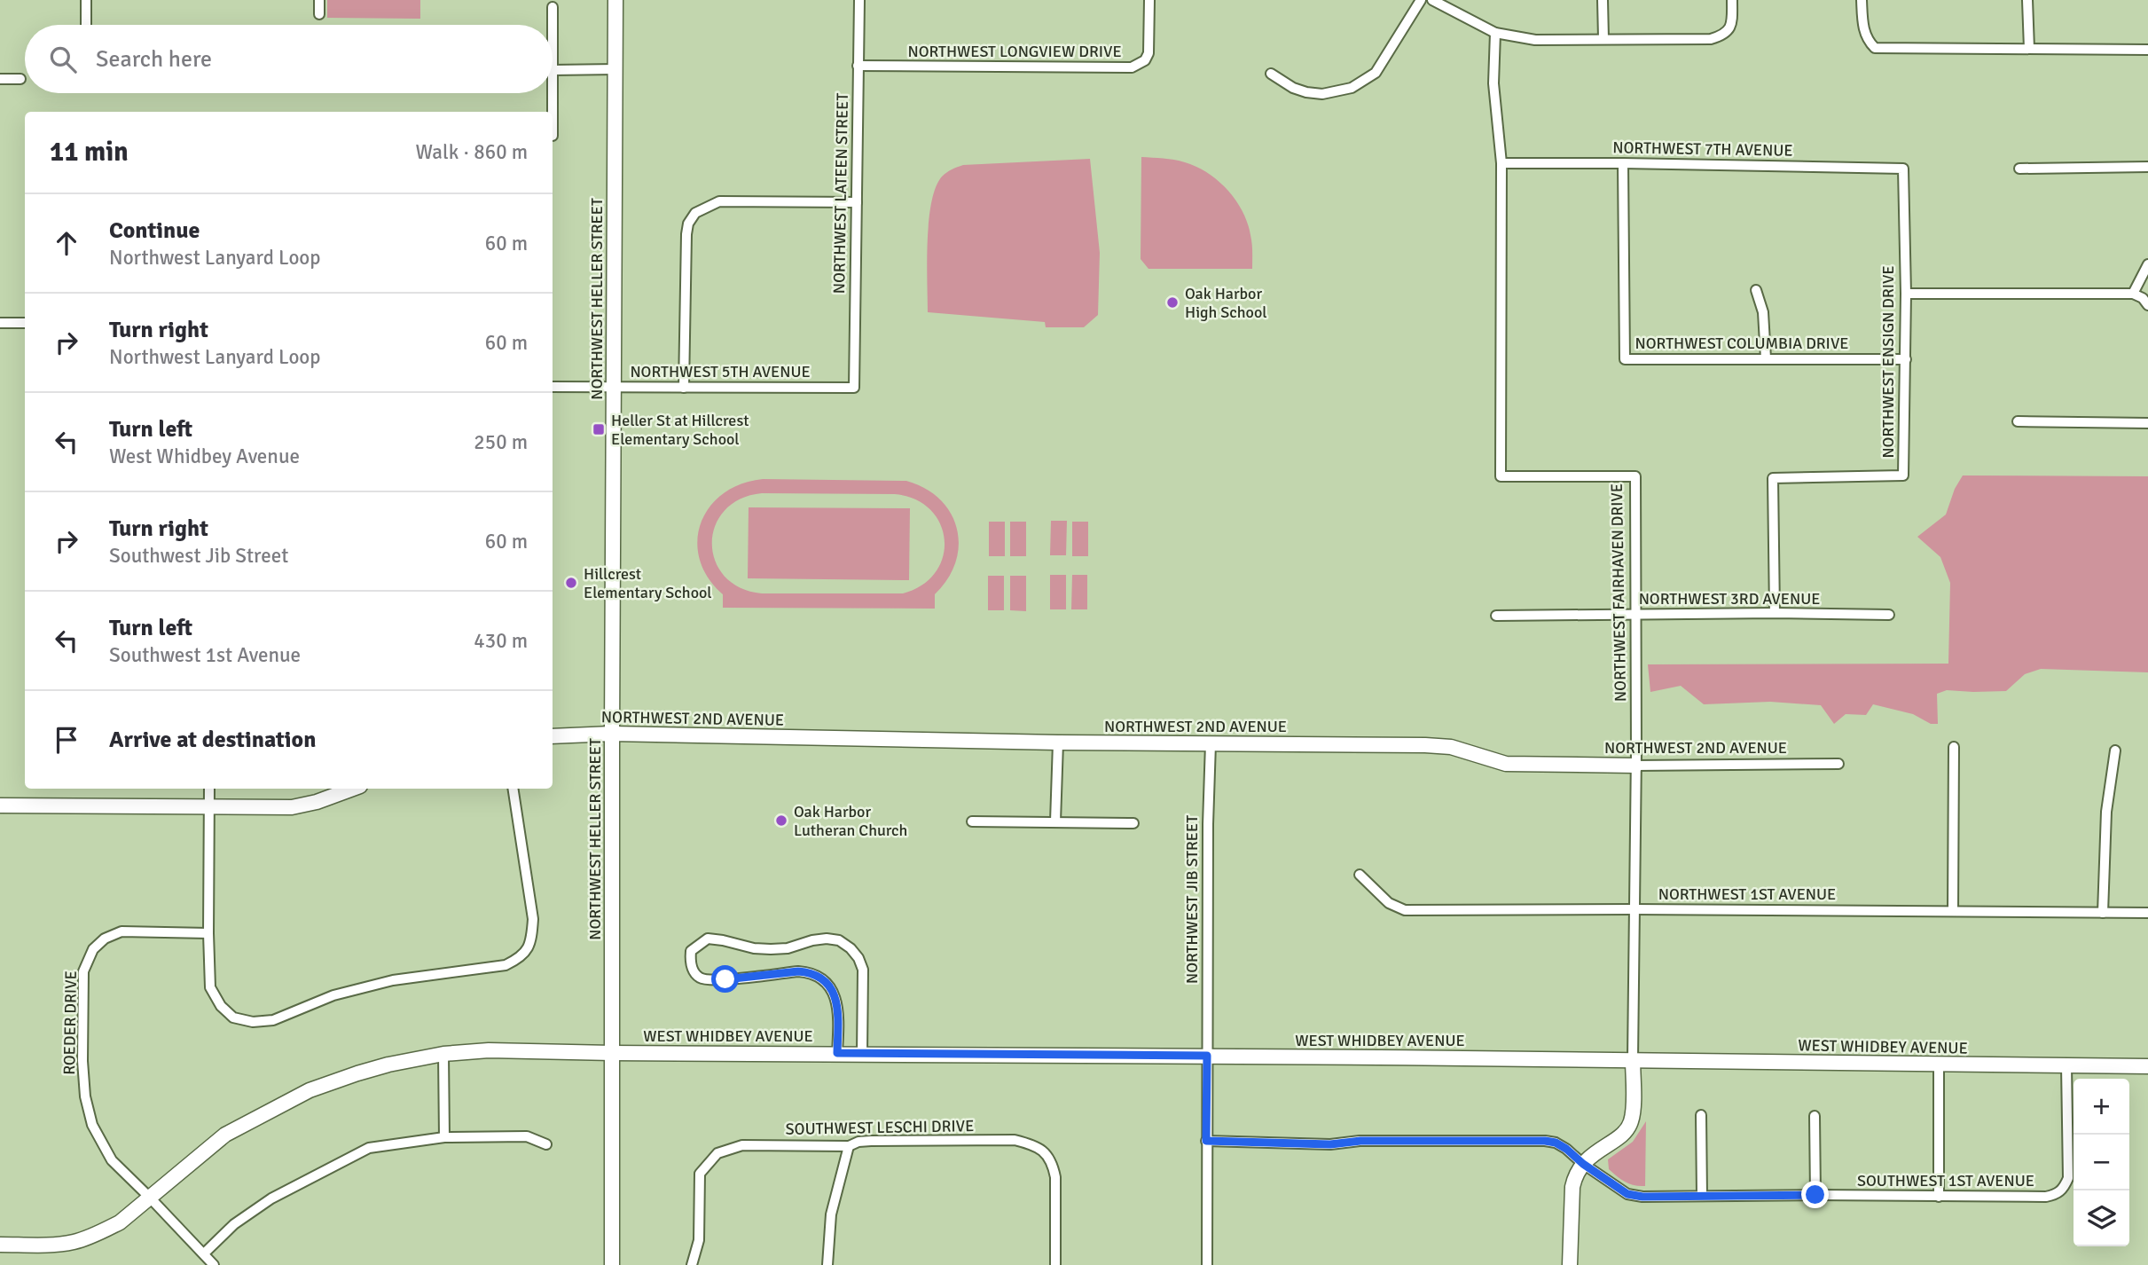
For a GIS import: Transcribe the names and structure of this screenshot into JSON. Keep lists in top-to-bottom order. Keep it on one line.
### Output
{"streets":{"street":["NORTHWEST LONGVIEW DRIVE","NORTHWEST 7TH AVENUE","NORTHWEST LATEEN STREET","NORTHWEST HELLER STREET","NORTHWEST COLUMBIA DRIVE","NORTHWEST ENSIGN DRIVE","NORTHWEST 5TH AVENUE","NORTHWEST FAIRHAVEN DRIVE","NORTHWEST 3RD AVENUE","NORTHWEST 2ND AVENUE","NORTHWEST 1ST AVENUE","NORTHWEST JIB STREET","ROEDER DRIVE","WEST WHIDBEY AVENUE","SOUTHWEST LESCHI DRIVE","SOUTHWEST 1ST AVENUE"]},"crossings":[["NORTHWEST LONGVIEW DRIVE","NORTHWEST LATEEN STREET"],["NORTHWEST 7TH AVENUE","NORTHWEST COLUMBIA DRIVE"],["NORTHWEST 7TH AVENUE","NORTHWEST ENSIGN DRIVE"],["NORTHWEST 7TH AVENUE","NORTHWEST FAIRHAVEN DRIVE"],["NORTHWEST LATEEN STREET","NORTHWEST 5TH AVENUE"],["NORTHWEST HELLER STREET","NORTHWEST 5TH AVENUE"],["NORTHWEST HELLER STREET","NORTHWEST 2ND AVENUE"],["NORTHWEST HELLER STREET","WEST WHIDBEY AVENUE"],["NORTHWEST COLUMBIA DRIVE","NORTHWEST ENSIGN DRIVE"],["NORTHWEST ENSIGN DRIVE","NORTHWEST 3RD AVENUE"],["NORTHWEST FAIRHAVEN DRIVE","NORTHWEST 3RD AVENUE"],["NORTHWEST FAIRHAVEN DRIVE","NORTHWEST 2ND AVENUE"],["NORTHWEST FAIRHAVEN DRIVE","NORTHWEST 1ST AVENUE"],["NORTHWEST FAIRHAVEN DRIVE","WEST WHIDBEY AVENUE"],["NORTHWEST 2ND AVENUE","NORTHWEST JIB STREET"],["NORTHWEST JIB STREET","WEST WHIDBEY AVENUE"],["NORTHWEST JIB STREET","SOUTHWEST 1ST AVENUE"],["ROEDER DRIVE","WEST WHIDBEY AVENUE"],["WEST WHIDBEY AVENUE","SOUTHWEST 1ST AVENUE"]],"places":{"other":["Oak Harbor High School","Hillcrest Elementary School","Oak Harbor Lutheran Church"],"transit":["Heller St at Hillcrest Elementary School"]},"page":{"search":"Search here","heading":["11 min","Walk · 860 m"],"list":[["Continue","Northwest Lanyard Loop","60 m"],["Turn right","Northwest Lanyard Loop","60 m"],["Turn left","West Whidbey Avenue","250 m"],["Turn right","Southwest Jib Street","60 m"],["Turn left","Southwest 1st Avenue","430 m"],"Arrive at destination"],"map_buttons":["+","−"]}}
